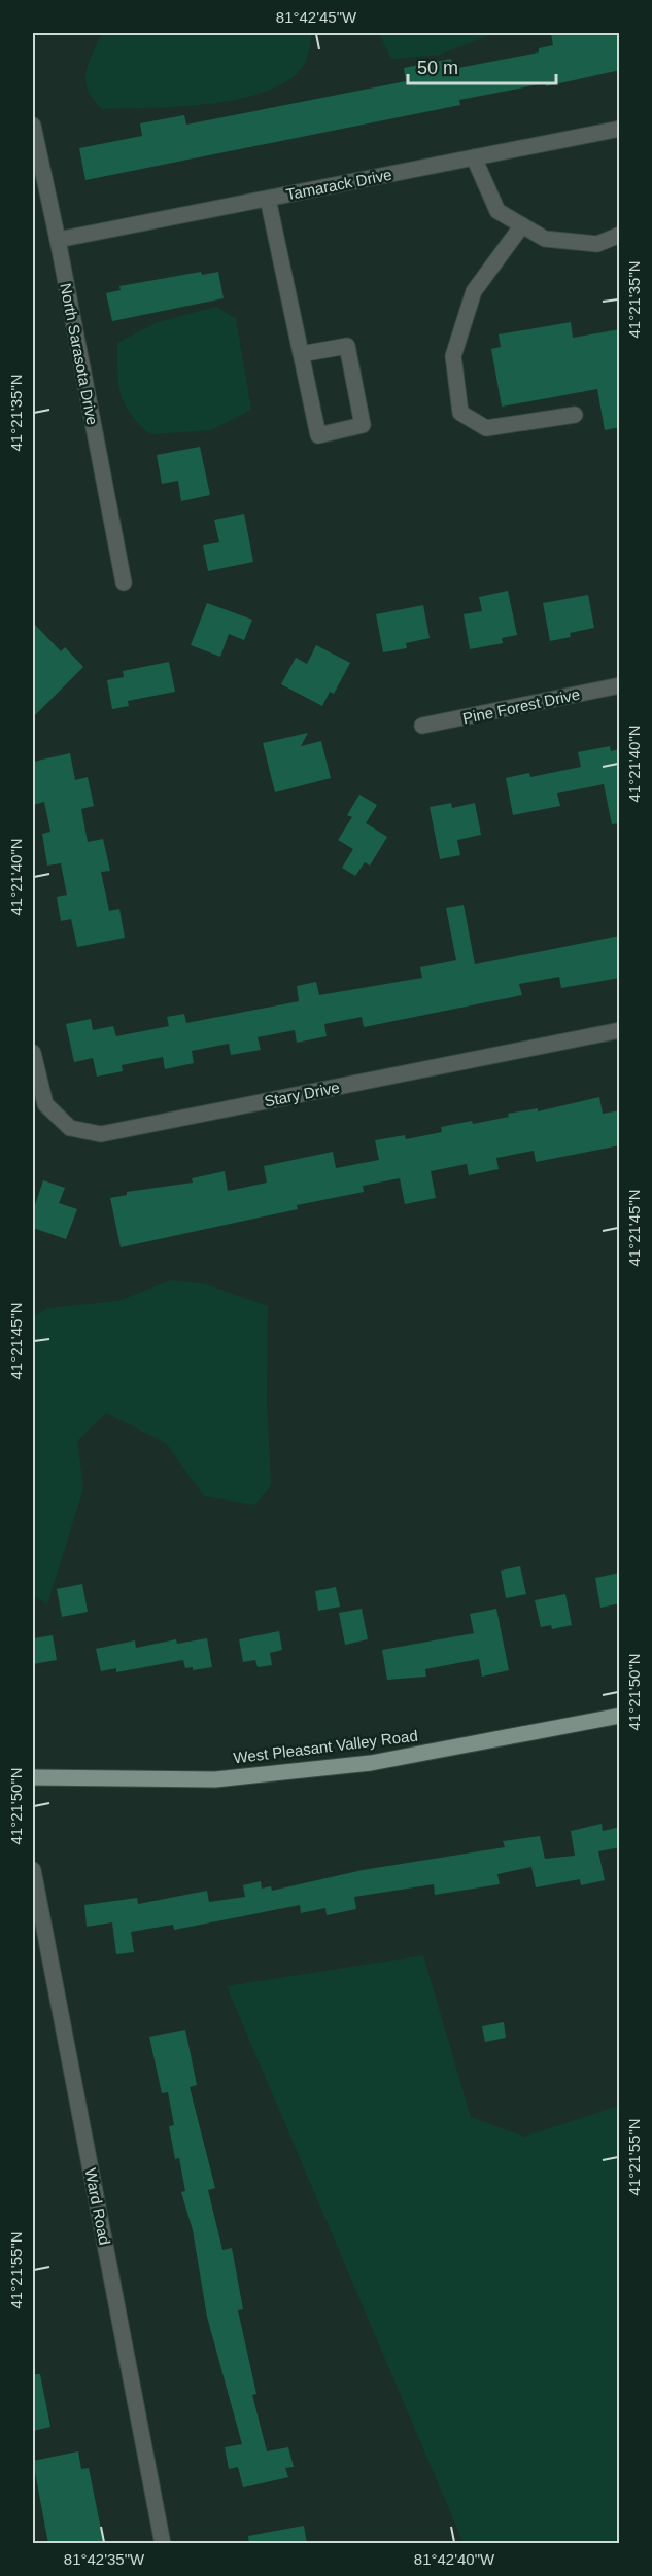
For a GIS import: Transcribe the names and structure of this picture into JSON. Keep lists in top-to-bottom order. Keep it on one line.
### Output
{"streets":{"main road":["West Pleasant Valley Road"],"street":["Tamarack Drive","North Sarasota Drive","Pine Forest Drive","Stary Drive","Ward Road"]},"crossings":[["Tamarack Drive","North Sarasota Drive"]],"scale_bar":"50 m","coordinates":["81°42'45\"W","41°21'35\"N","41°21'40\"N","41°21'45\"N","41°21'50\"N","41°21'55\"N","81°42'35\"W","81°42'40\"W"]}
